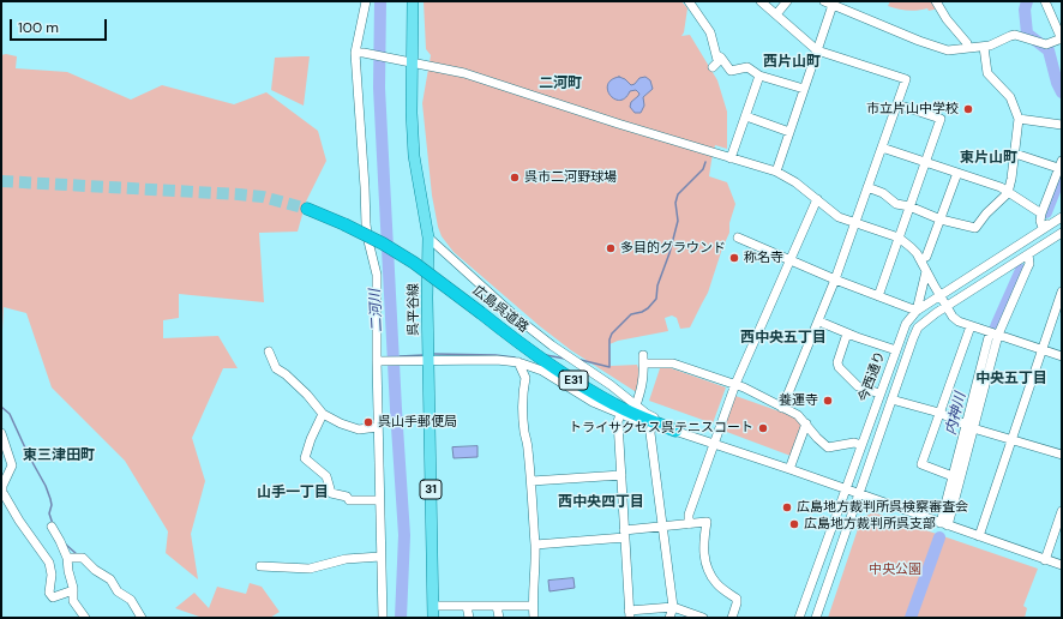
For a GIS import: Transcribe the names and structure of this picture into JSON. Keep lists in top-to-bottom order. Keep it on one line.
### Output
{"streets":{"highway":["広島呉道路","E31"],"main road":["呉平谷線","31"],"street":["今西通り"]},"districts":["西片山町","二河町","東片山町","西中央五丁目","中央五丁目","東三津田町","山手一丁目","西中央四丁目"],"water":["二河川","内神川"],"parks":["中央公園"],"places":["市立片山中学校","呉市二河野球場","多目的グラウンド","称名寺","養運寺","呉山手郵便局","トライサクセス呉テニスコート","広島地方裁判所呉検察審査会","広島地方裁判所呉支部"],"scale_bar":"100 m"}
